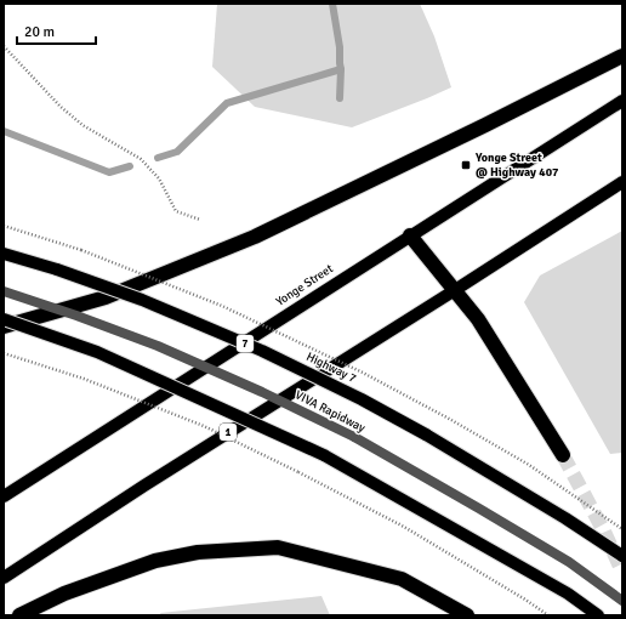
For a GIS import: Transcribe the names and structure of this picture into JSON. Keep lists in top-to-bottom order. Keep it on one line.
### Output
{"streets":{"main road":["Yonge Street","7","Highway 7","1"],"lane":["VIVA Rapidway"]},"places":{"transit":["Yonge Street @ Highway 407"]},"scale_bar":"20 m"}
